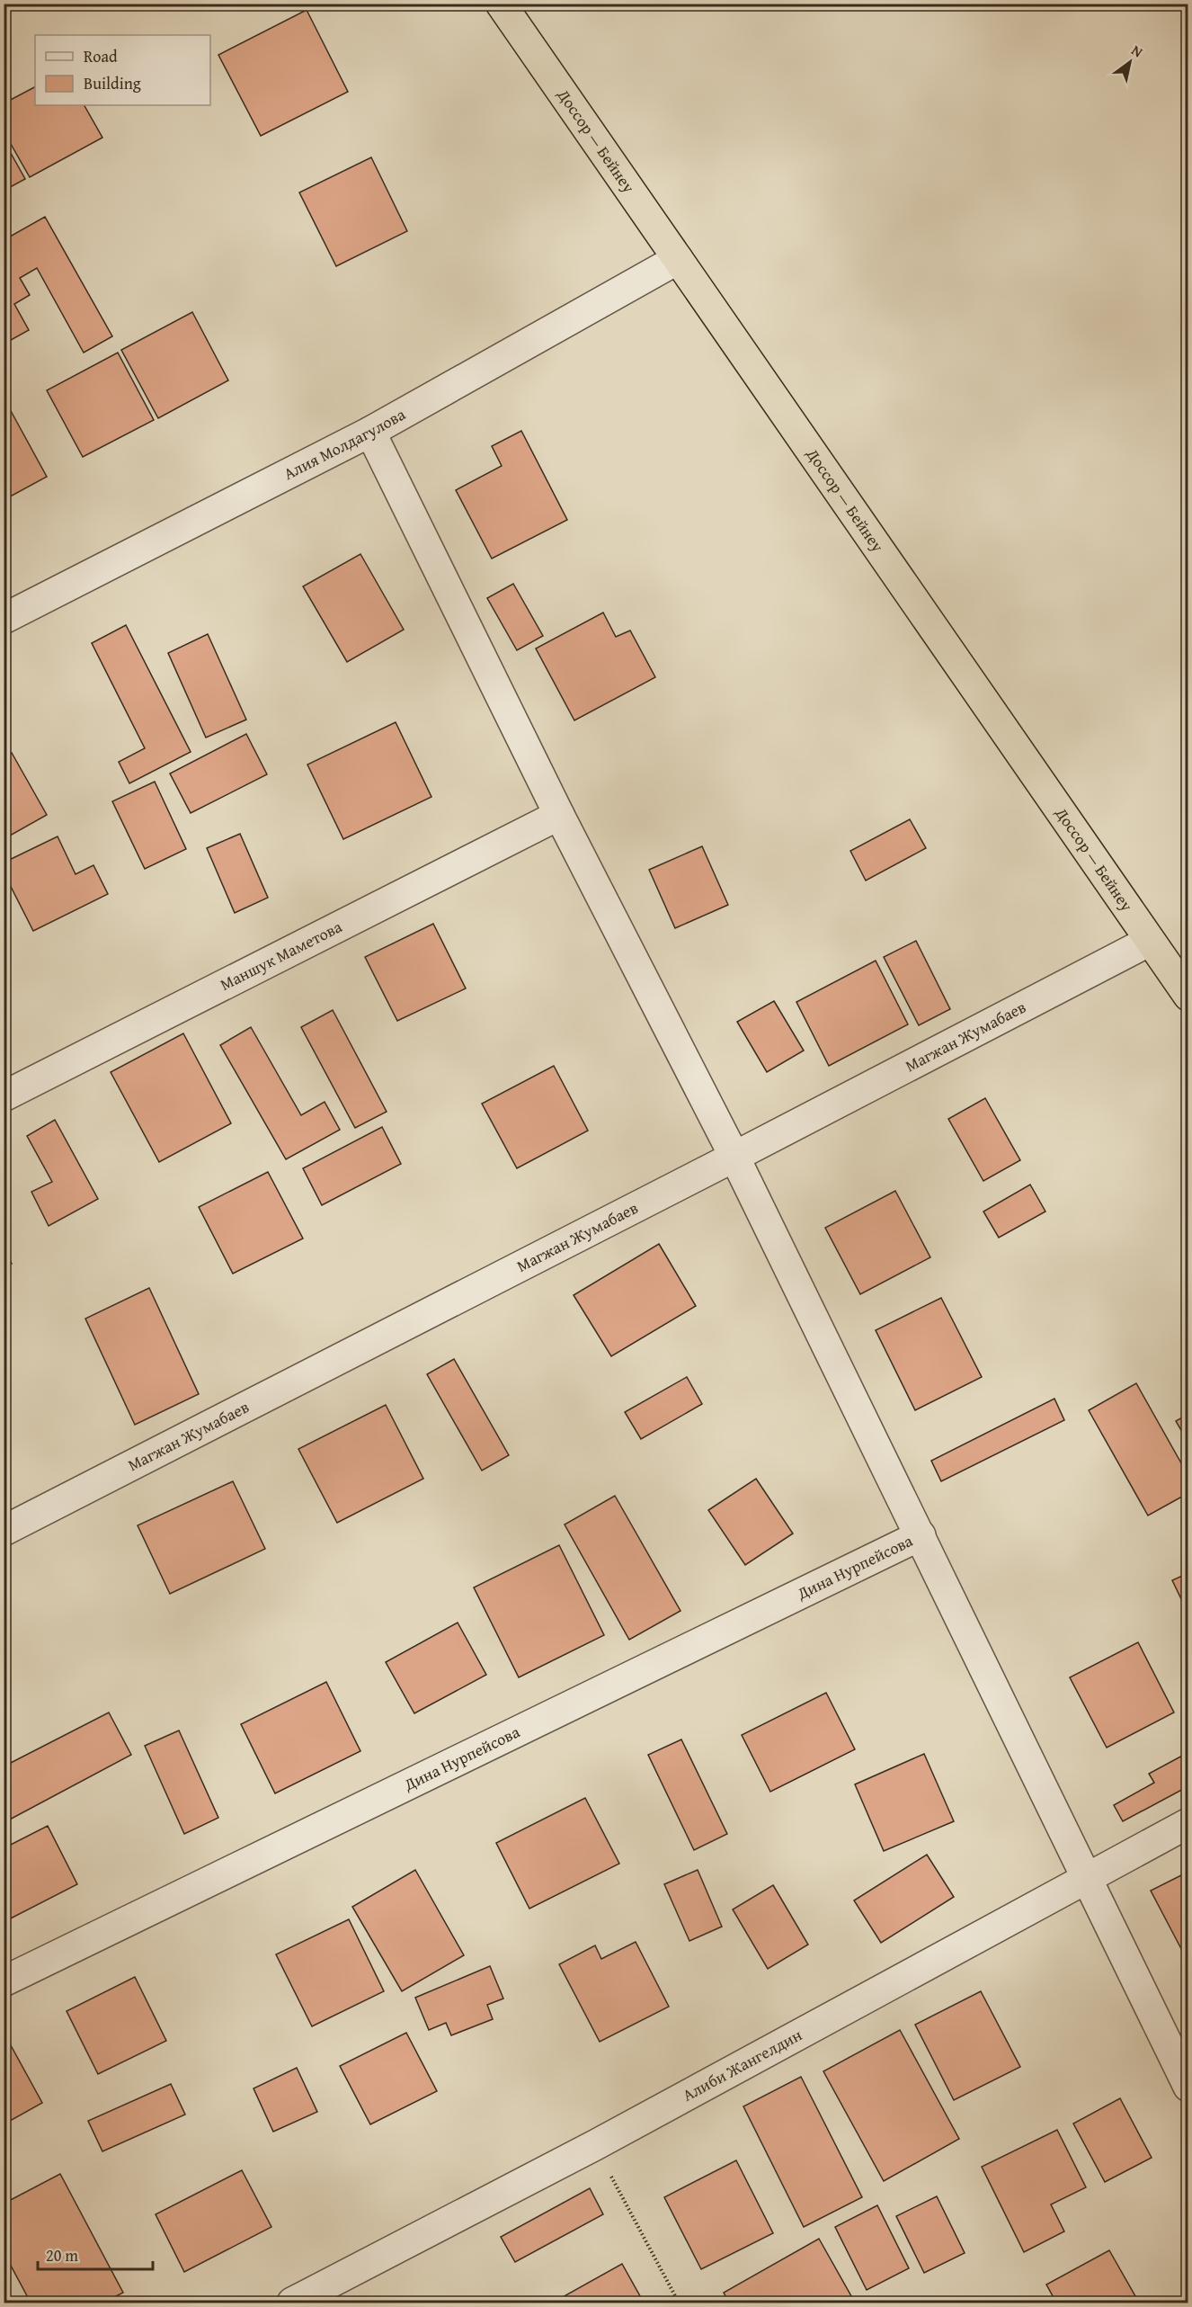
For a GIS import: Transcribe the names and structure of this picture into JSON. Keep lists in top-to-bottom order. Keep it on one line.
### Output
{"streets":{"highway":["Доссор — Бейнеу"],"street":["Алия Молдагулова","Маншук Маметова","Магжан Жумабаев","Дина Нурпейсова","Алиби Жангелдин"]},"crossings":[["Доссор — Бейнеу","Алия Молдагулова"],["Доссор — Бейнеу","Магжан Жумабаев"]],"legend":["Road","Building"],"scale_bar":"20 m","north":"top right"}
